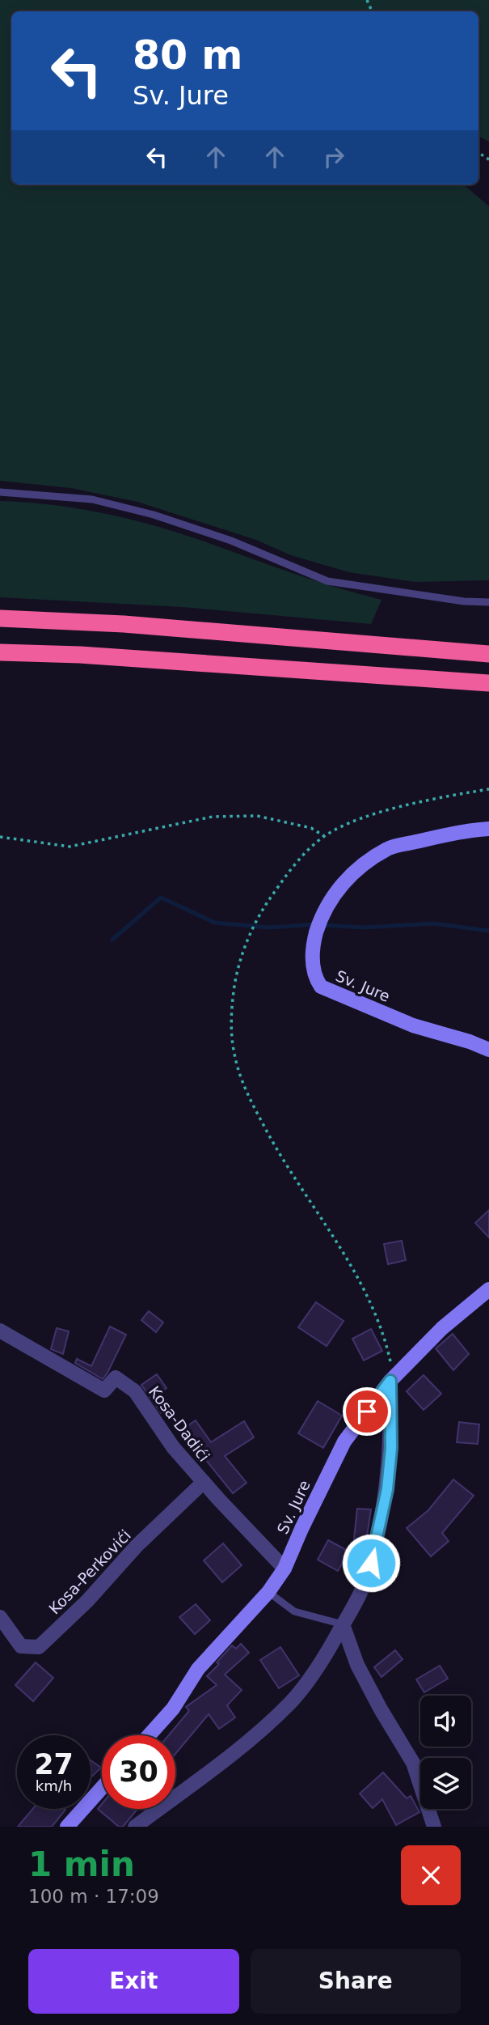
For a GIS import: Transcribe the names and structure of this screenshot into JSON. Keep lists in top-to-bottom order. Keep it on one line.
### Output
{"streets":{"street":["Sv. Jure","Kosa-Dadići","Kosa-Perkovići"]},"crossings":[["Sv. Jure","Kosa-Dadići"],["Kosa-Dadići","Kosa-Perkovići"]],"page":{"turn":["80 m","Sv. Jure"],"speed":"27 km/h","limit":"30","heading":["1 min","100 m · 17:09"],"buttons":["Exit","Share"]}}
